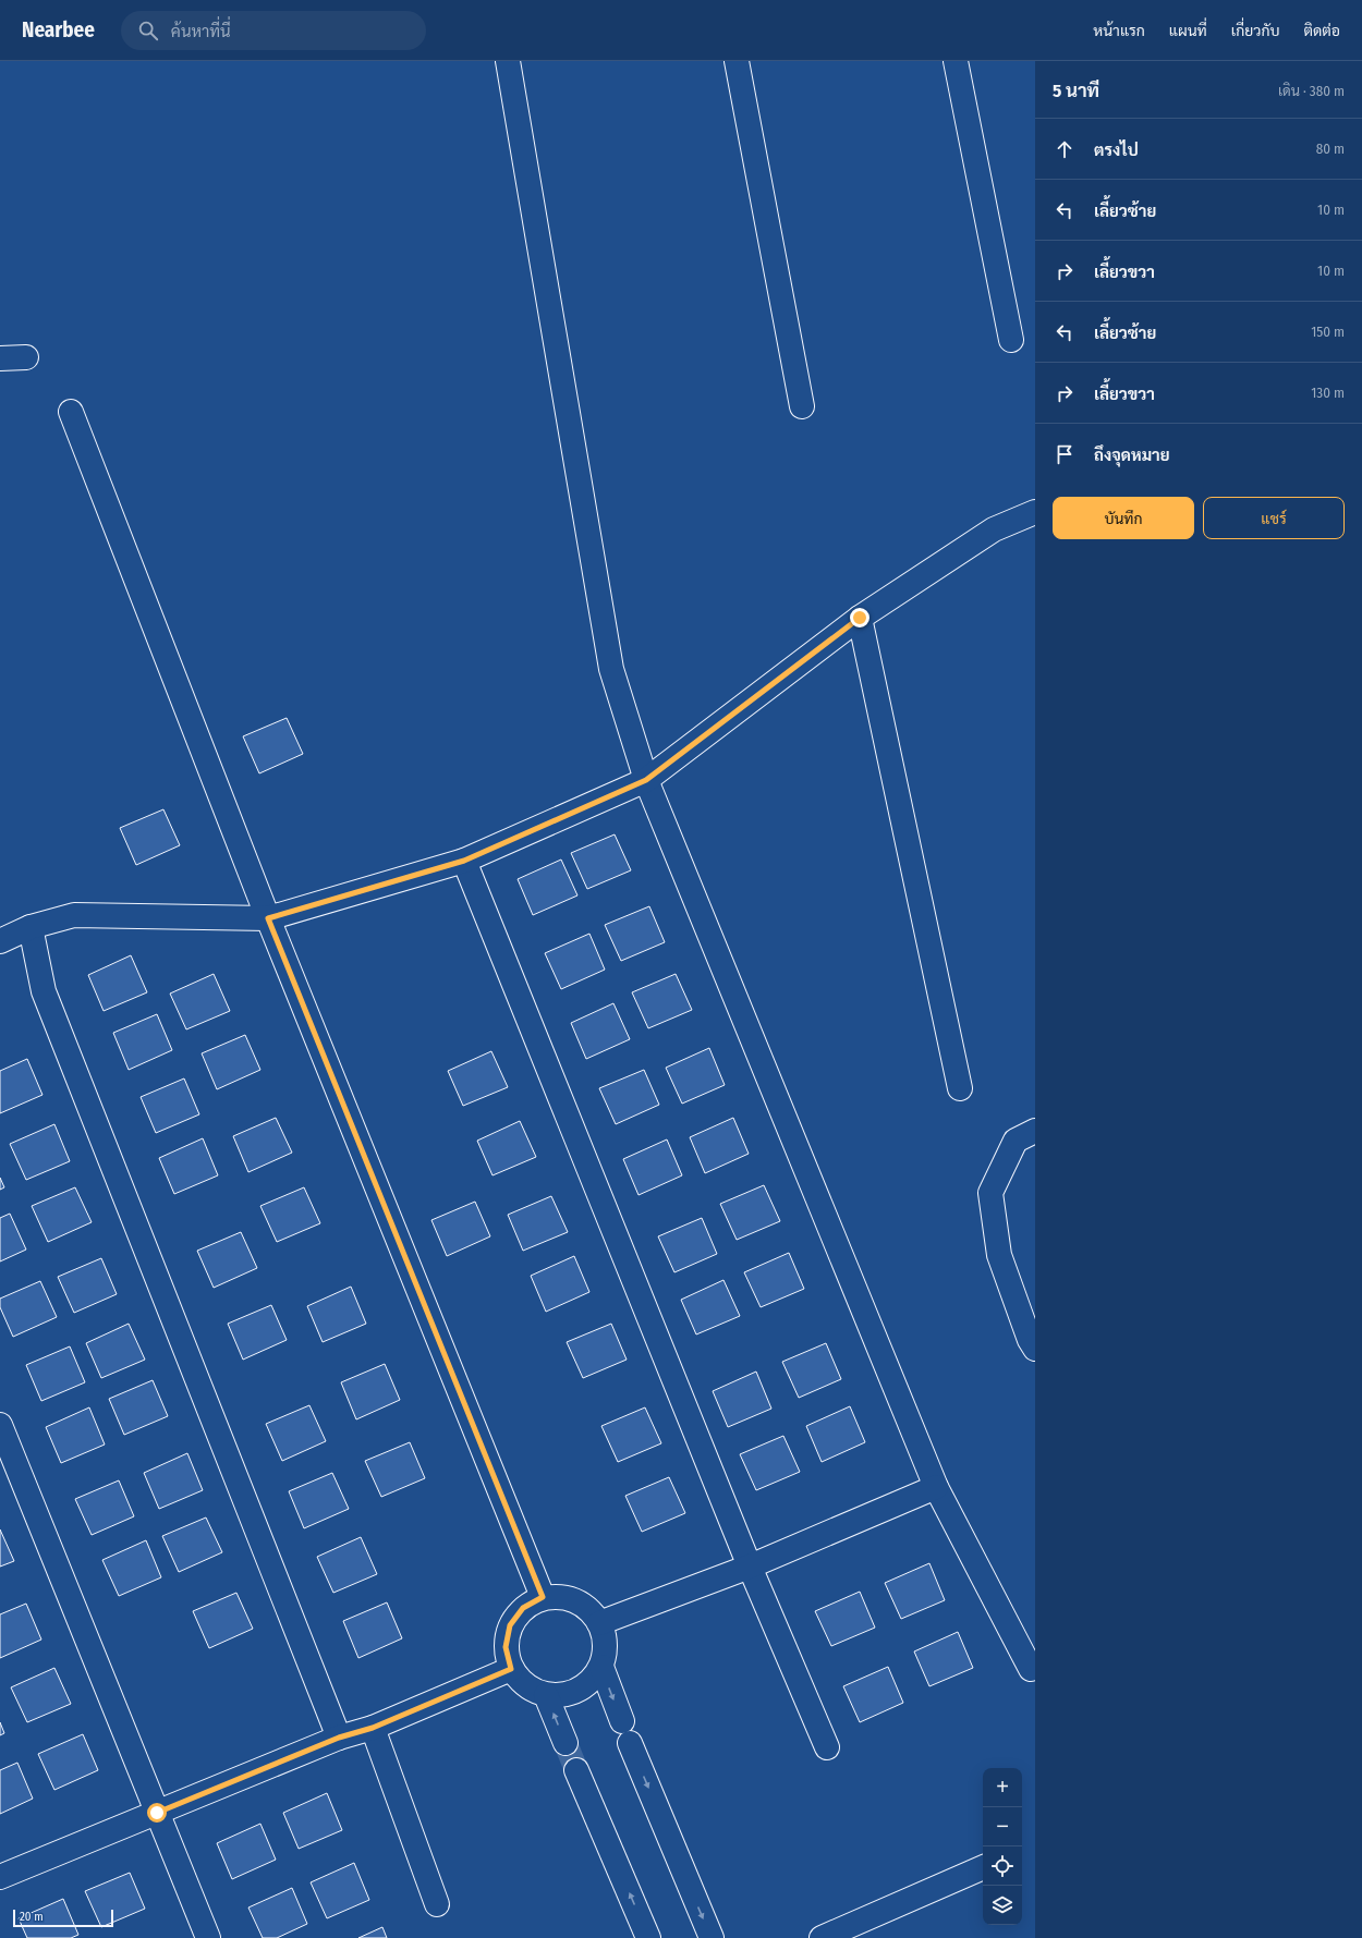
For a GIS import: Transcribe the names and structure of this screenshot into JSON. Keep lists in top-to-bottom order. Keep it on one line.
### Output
{"scale_bar":"20 m","page":{"header":"Nearbee","search":"ค้นหาที่นี่","nav":["หน้าแรก","แผนที่","เกี่ยวกับ","ติดต่อ"],"heading":["5 นาที","เดิน · 380 m"],"list":[["ตรงไป","80 m"],["เลี้ยวซ้าย","10 m"],["เลี้ยวขวา","10 m"],["เลี้ยวซ้าย","150 m"],["เลี้ยวขวา","130 m"],"ถึงจุดหมาย"],"buttons":["บันทึก","แชร์"],"map_buttons":["+","−"],"scale":"20 m"}}
